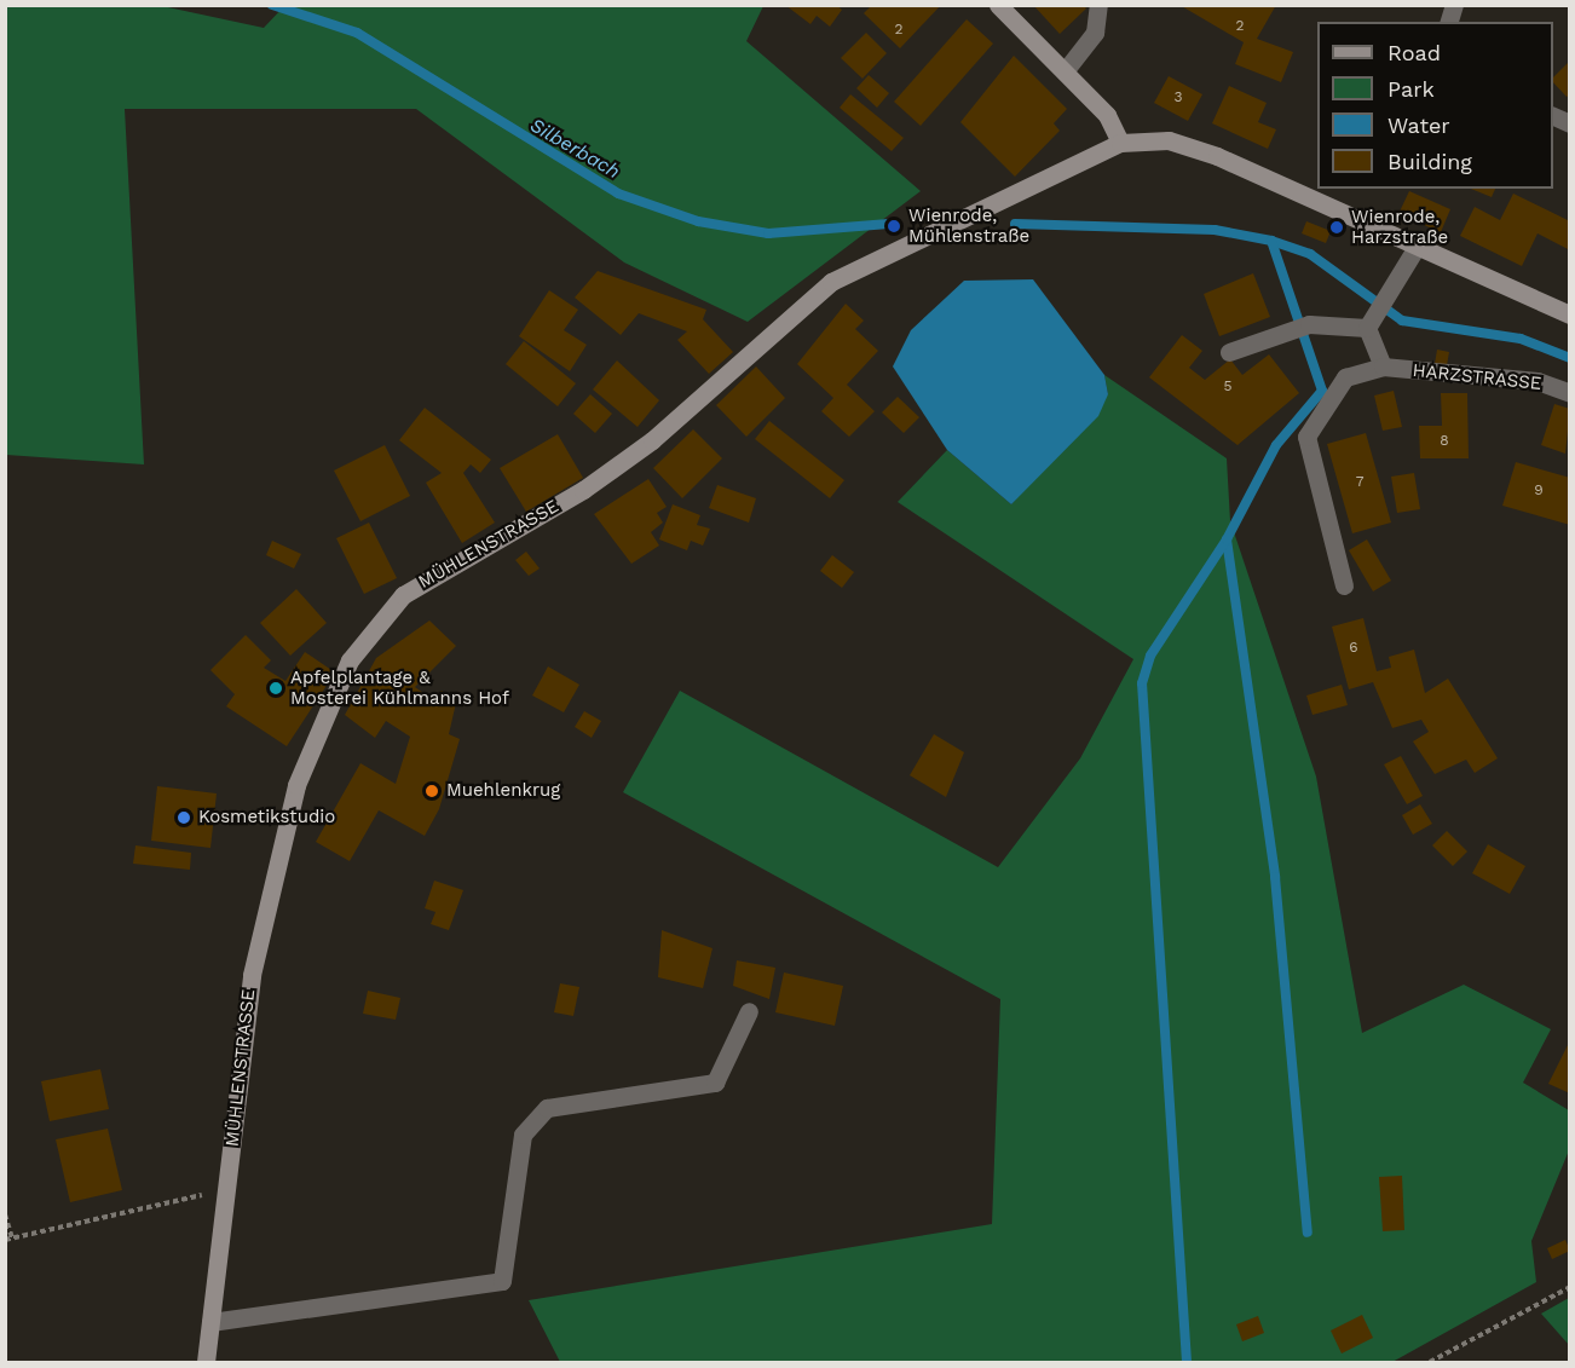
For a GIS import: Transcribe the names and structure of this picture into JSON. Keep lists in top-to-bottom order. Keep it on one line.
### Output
{"streets":{"main road":["MÜHLENSTRASSE"],"street":["HARZSTRASSE"]},"water":["Silberbach"],"places":["Wienrode, Mühlenstraße","Wienrode, Harzstraße","Apfelplantage & Mosterei Kühlmanns Hof","Muehlenkrug","Kosmetikstudio"],"house_numbers":["2","2","3","5","8","7","9","6"],"legend":["Road","Park","Water","Building"]}
